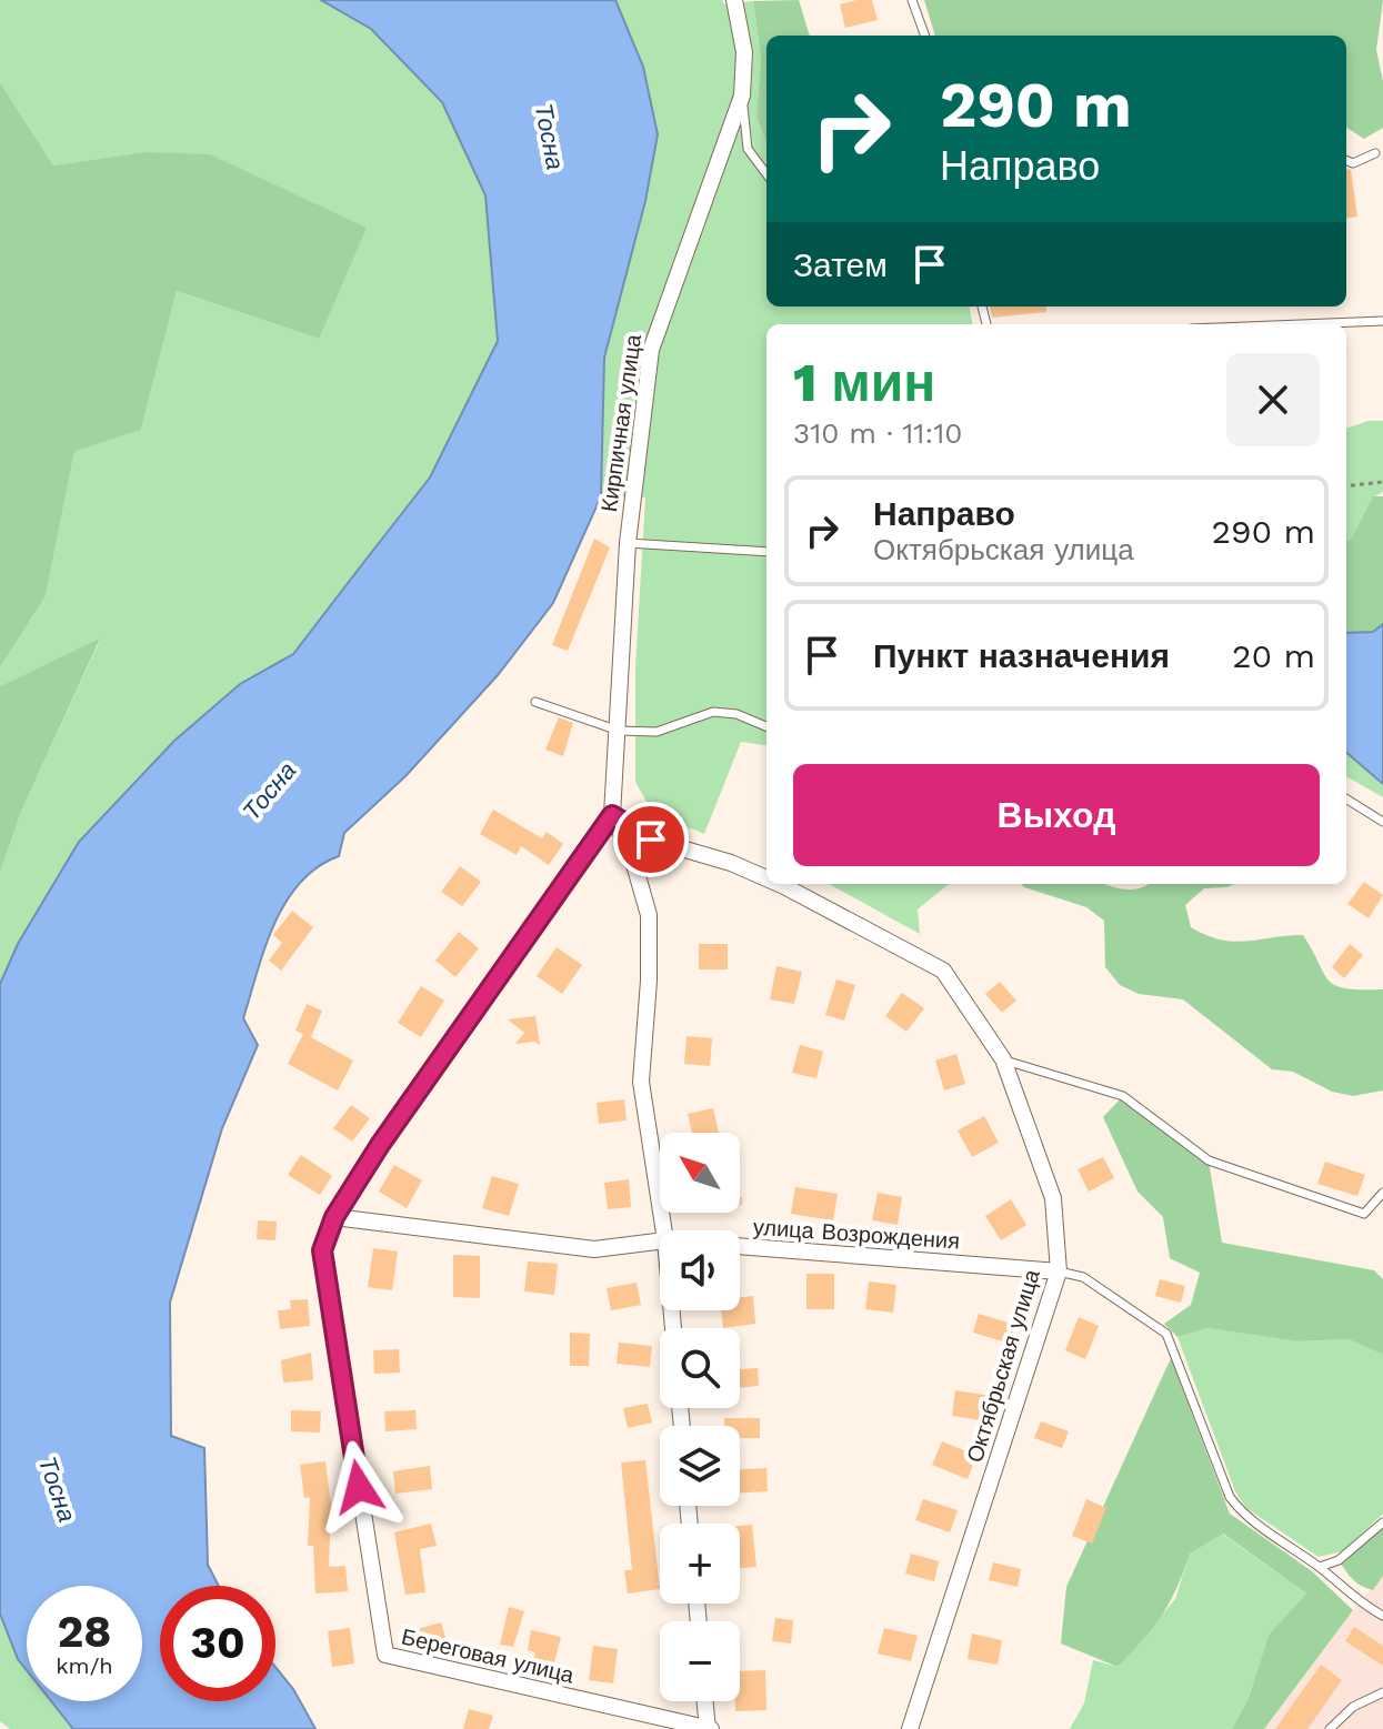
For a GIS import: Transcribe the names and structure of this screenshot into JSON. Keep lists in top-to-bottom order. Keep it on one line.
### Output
{"streets":{"street":["Кирпичная улица","улица Возрождения","Октябрьская улица","Береговая улица"]},"crossings":[["Кирпичная улица","Октябрьская улица"],["Кирпичная улица","Береговая улица"],["улица Возрождения","Октябрьская улица"],["улица Возрождения","Береговая улица"],["Октябрьская улица","Береговая улица"]],"water":["Тосна"],"north":"top left","page":{"turn":["290 m","Направо"],"then":"Затем","heading":["1 мин","310 m · 11:10"],"list":[{"name":"Направо","note":"Октябрьская улица","value":"290 m"},{"name":"Пункт назначения","value":"20 m"}],"buttons":"Выход","map_buttons":["+","−"],"speed":"28 km/h","limit":"30"}}
